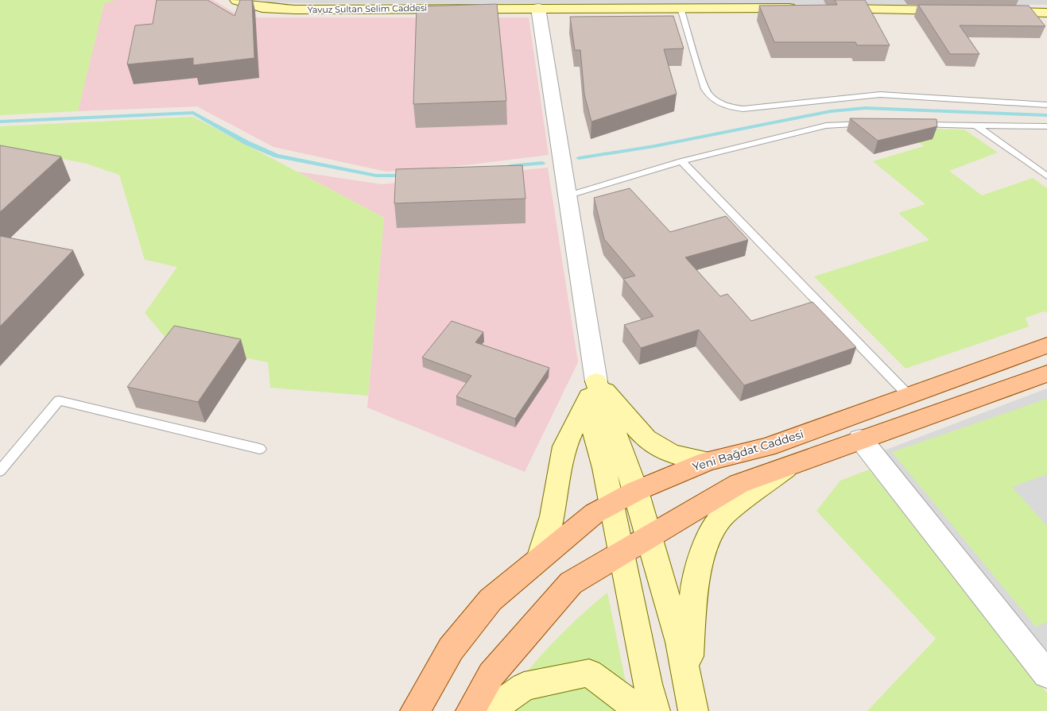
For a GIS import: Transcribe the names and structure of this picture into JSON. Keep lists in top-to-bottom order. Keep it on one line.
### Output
{"streets":{"main road":["Yavuz Sultan Selim Caddesi","Yeni Bağdat Caddesi"]}}
